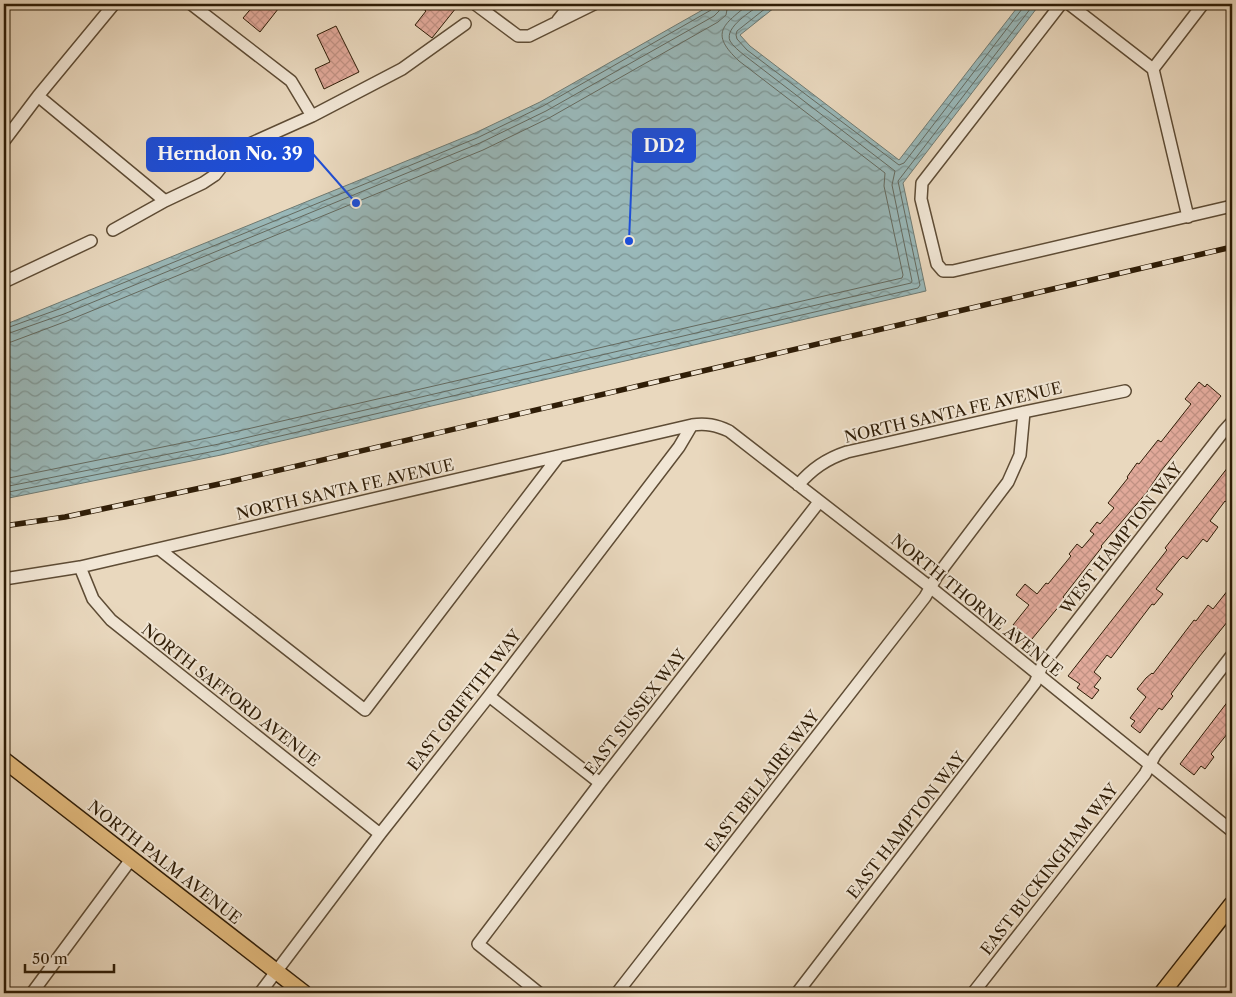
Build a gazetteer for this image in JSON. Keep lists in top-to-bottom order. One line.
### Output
{"streets":{"main road":["NORTH PALM AVENUE"],"street":["NORTH SANTA FE AVENUE","WEST HAMPTON WAY","NORTH THORNE AVENUE","NORTH SAFFORD AVENUE","EAST GRIFFITH WAY","EAST SUSSEX WAY","EAST BELLAIRE WAY","EAST HAMPTON WAY","EAST BUCKINGHAM WAY"]},"crossings":[["NORTH SANTA FE AVENUE","NORTH THORNE AVENUE"],["NORTH SANTA FE AVENUE","NORTH SAFFORD AVENUE"],["NORTH SANTA FE AVENUE","EAST GRIFFITH WAY"],["NORTH SANTA FE AVENUE","EAST BELLAIRE WAY"],["WEST HAMPTON WAY","NORTH THORNE AVENUE"],["WEST HAMPTON WAY","EAST HAMPTON WAY"],["NORTH THORNE AVENUE","EAST GRIFFITH WAY"],["NORTH THORNE AVENUE","EAST SUSSEX WAY"],["NORTH THORNE AVENUE","EAST BELLAIRE WAY"],["NORTH THORNE AVENUE","EAST HAMPTON WAY"],["NORTH THORNE AVENUE","EAST BUCKINGHAM WAY"],["NORTH SAFFORD AVENUE","EAST GRIFFITH WAY"],["EAST GRIFFITH WAY","NORTH PALM AVENUE"]],"places":["Herndon No. 39","DD2"],"scale_bar":"50 m"}
